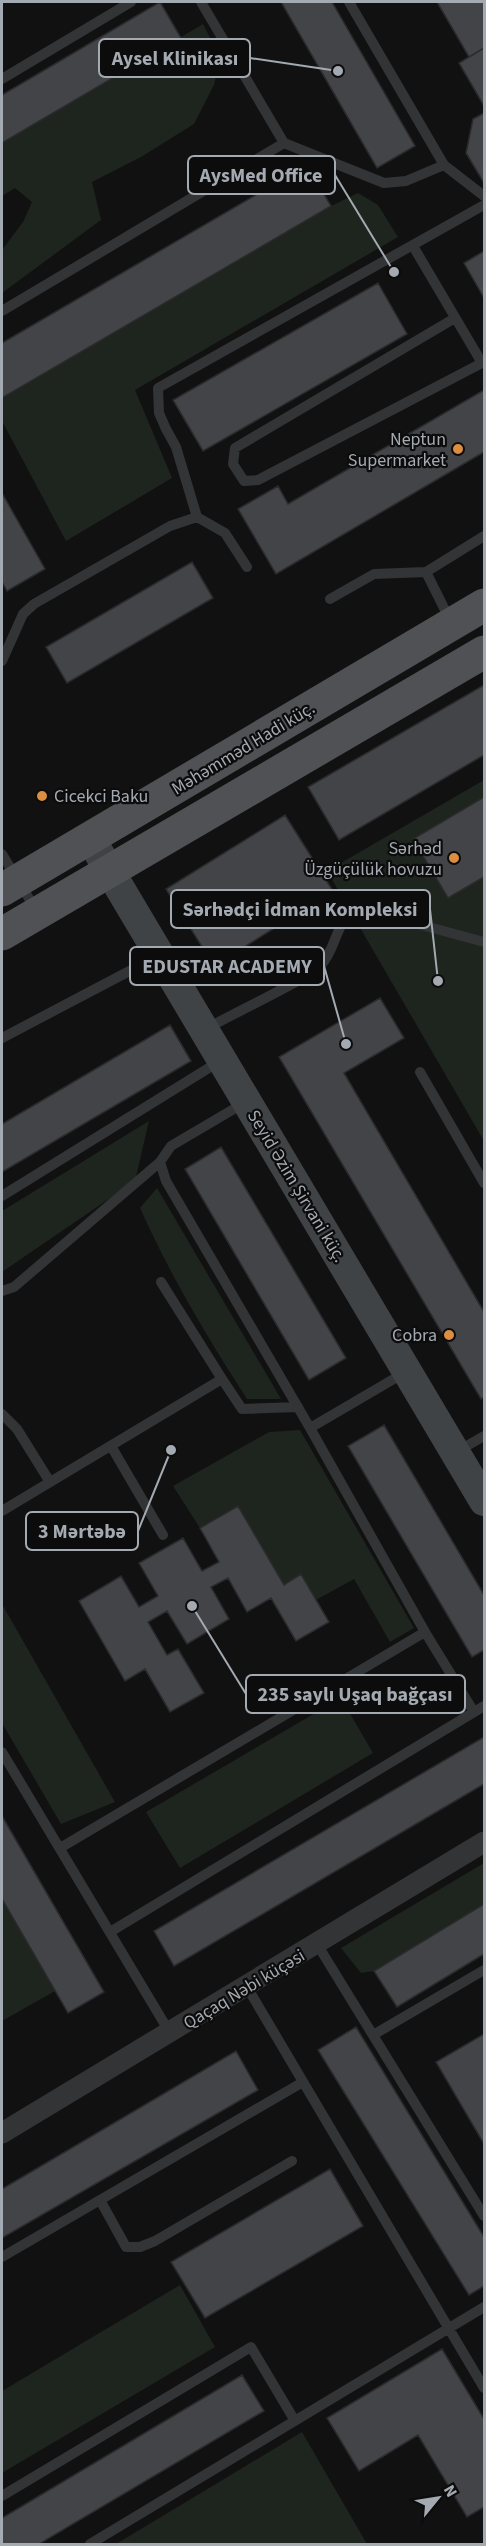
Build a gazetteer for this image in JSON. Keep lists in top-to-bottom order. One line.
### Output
{"streets":{"main road":["Məhəmməd Hadi küç.","Seyid Əzim Şirvani küç."],"street":["Qaçaq Nəbi küçəsi"]},"crossings":[["Məhəmməd Hadi küç.","Seyid Əzim Şirvani küç."]],"places":["Aysel Klinikası","AysMed Office","Neptun Supermarket","Cicekci Baku","Sərhəd Üzgüçülük hovuzu","Sərhədçi İdman Kompleksi","EDUSTAR ACADEMY","Cobra","3 Mərtəbə","235 saylı Uşaq bağçası"],"north":"top right"}
